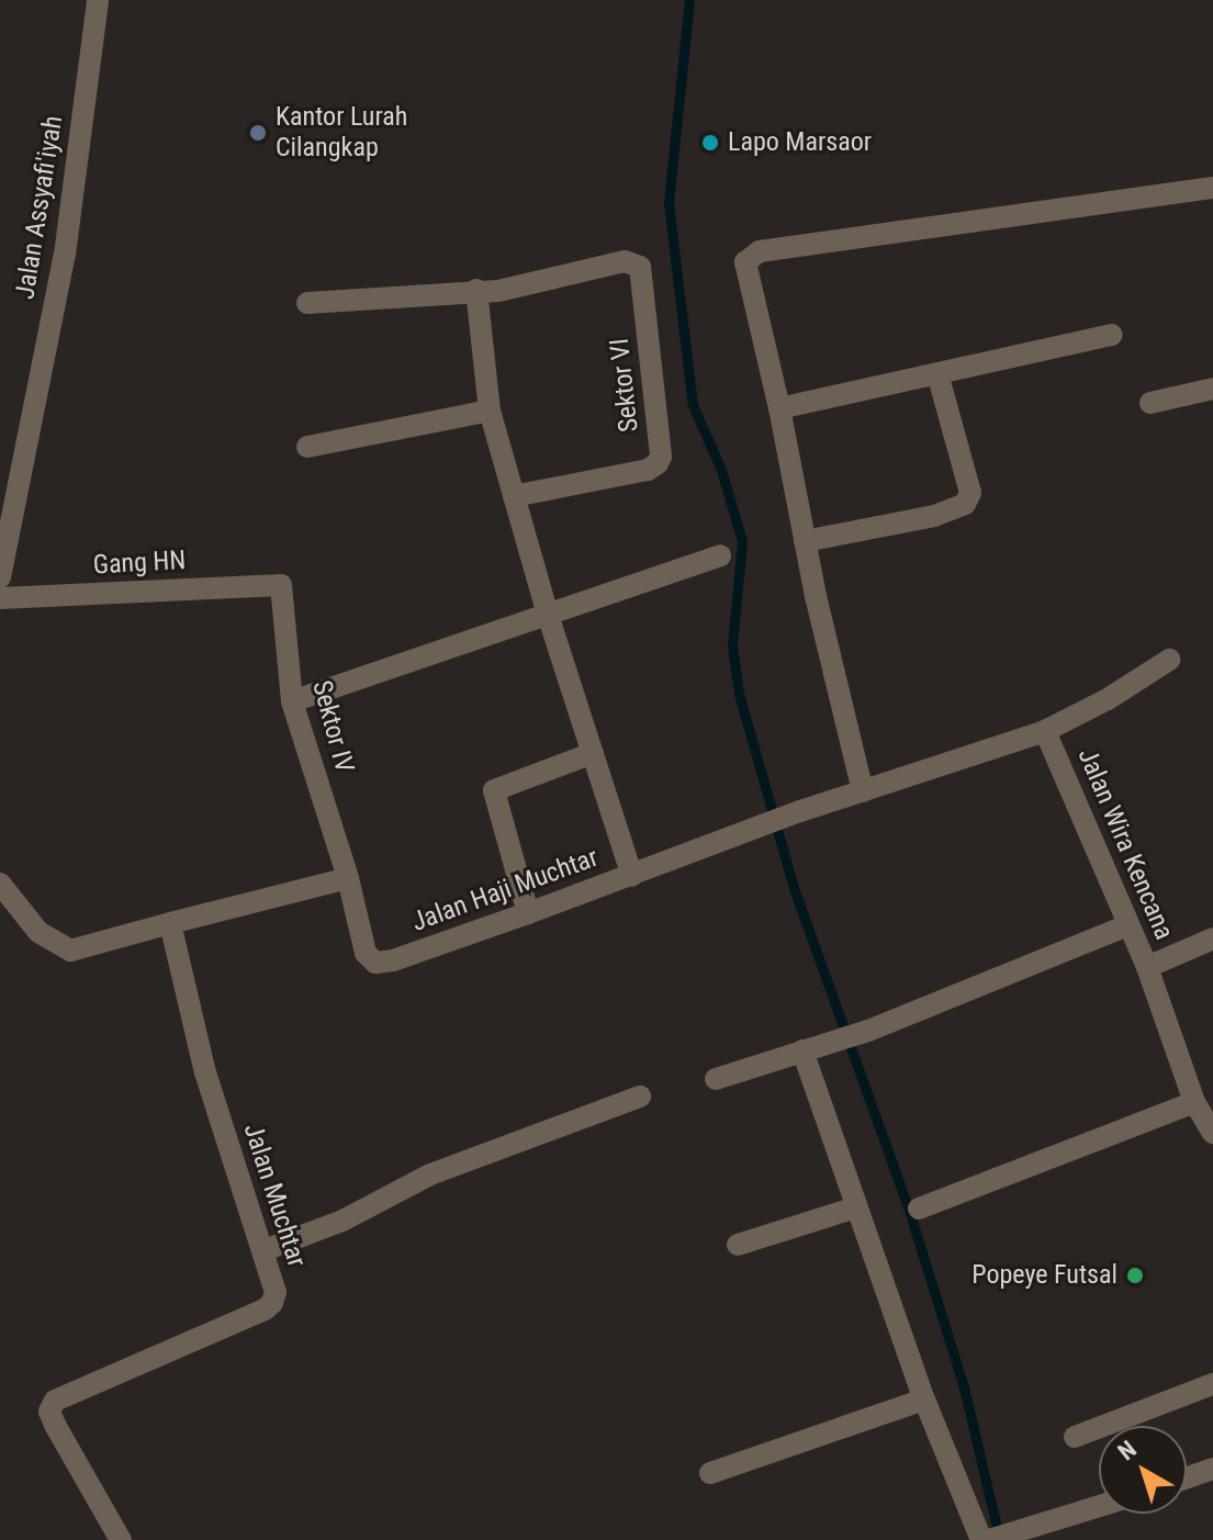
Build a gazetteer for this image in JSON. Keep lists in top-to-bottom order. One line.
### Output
{"streets":{"street":["Jalan Assyafi'iyah","Sektor VI","Gang HN","Sektor IV","Jalan Wira Kencana","Jalan Haji Muchtar","Jalan Muchtar"]},"crossings":[["Gang HN","Sektor IV"],["Sektor IV","Jalan Haji Muchtar"],["Jalan Wira Kencana","Jalan Haji Muchtar"]],"places":["Kantor Lurah Cilangkap","Lapo Marsaor","Popeye Futsal"],"north":"top left"}
